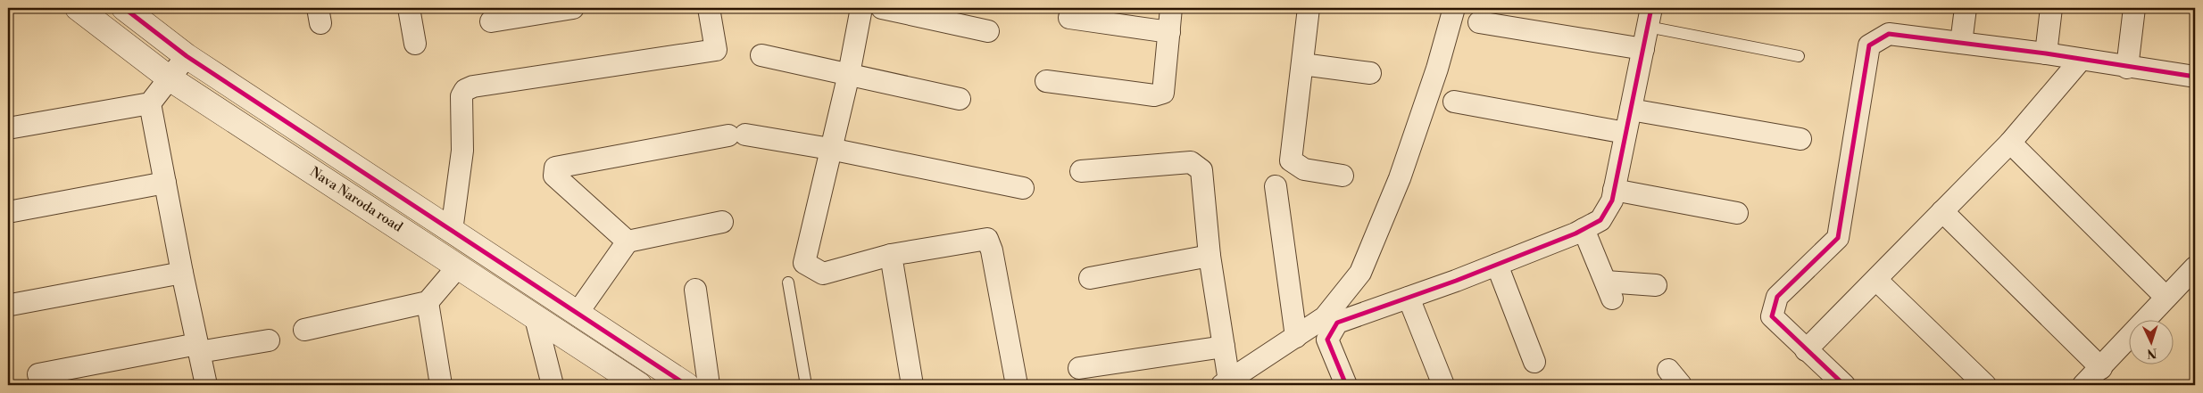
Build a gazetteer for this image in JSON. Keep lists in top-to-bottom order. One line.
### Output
{"streets":{"street":["Nava Naroda road"]},"north":"bottom"}
